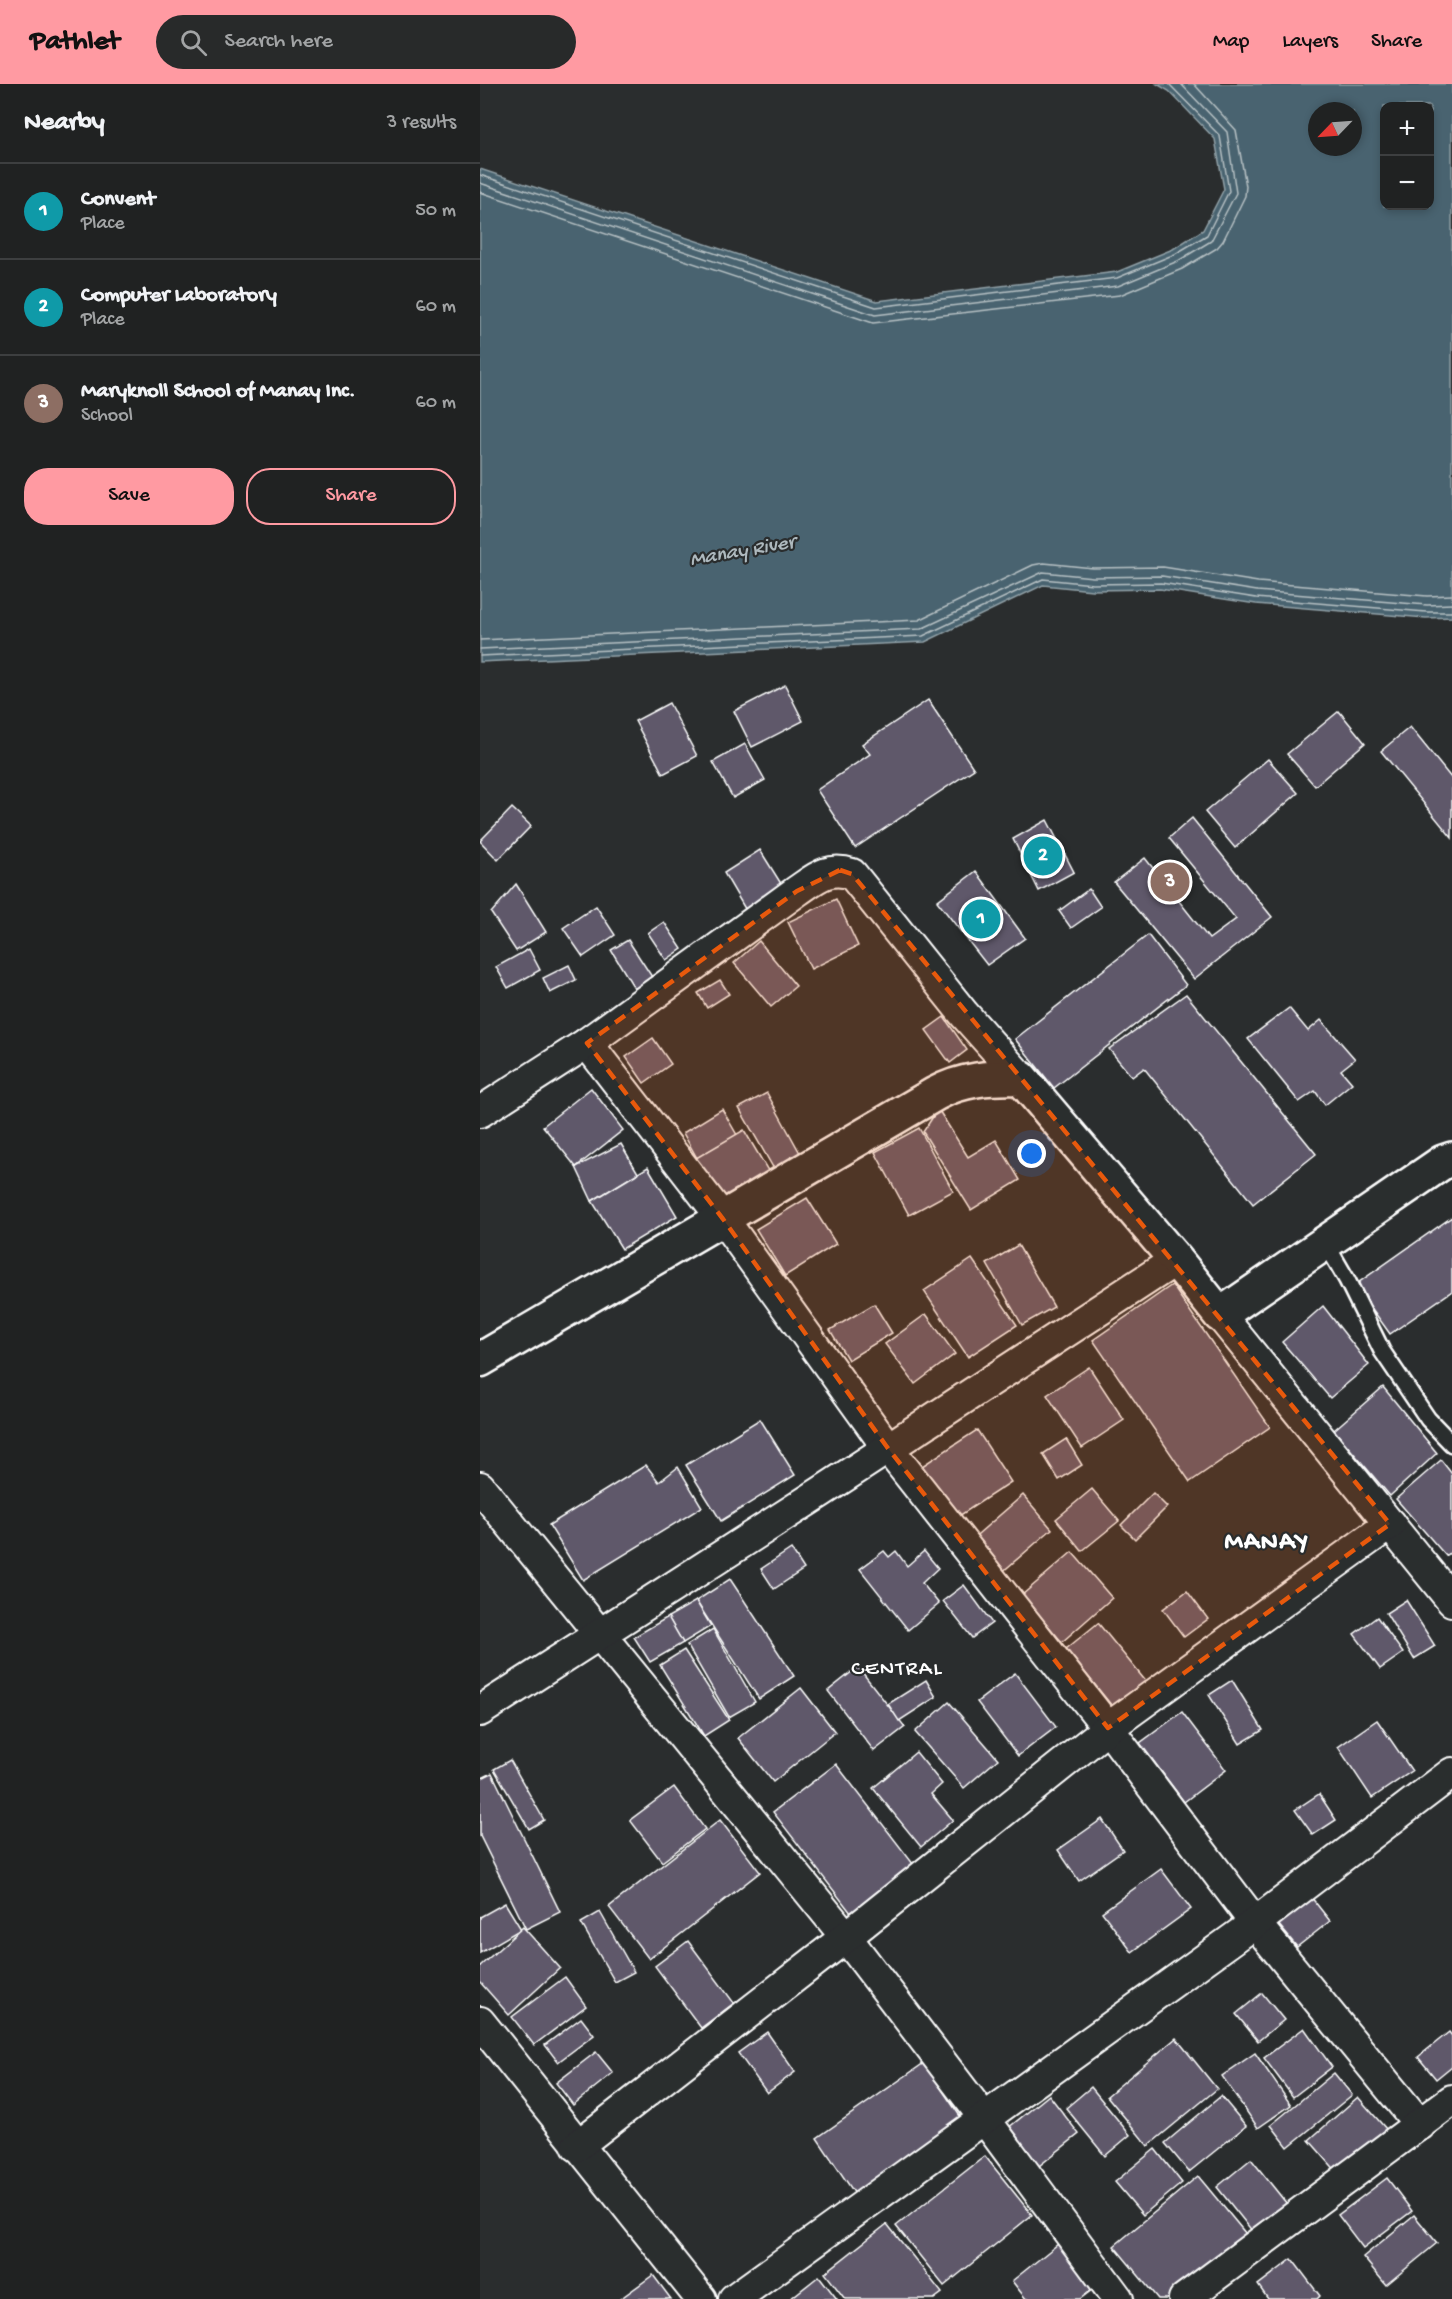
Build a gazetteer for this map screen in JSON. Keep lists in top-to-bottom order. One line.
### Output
{"districts":["MANAY","CENTRAL"],"water":["Manay River"],"north":"bottom left","page":{"header":"Pathlet","search":"Search here","nav":["Map","Layers","Share"],"heading":["Nearby","3 results"],"map_buttons":["+","−"],"list":[{"mark":"1","name":"Convent","note":"Place","value":"50 m"},{"mark":"2","name":"Computer Laboratory","note":"Place","value":"60 m"},{"mark":"3","name":"Maryknoll School of Manay Inc.","note":"School","value":"60 m"}],"buttons":["Save","Share"],"pins":["2","3","1"]}}
